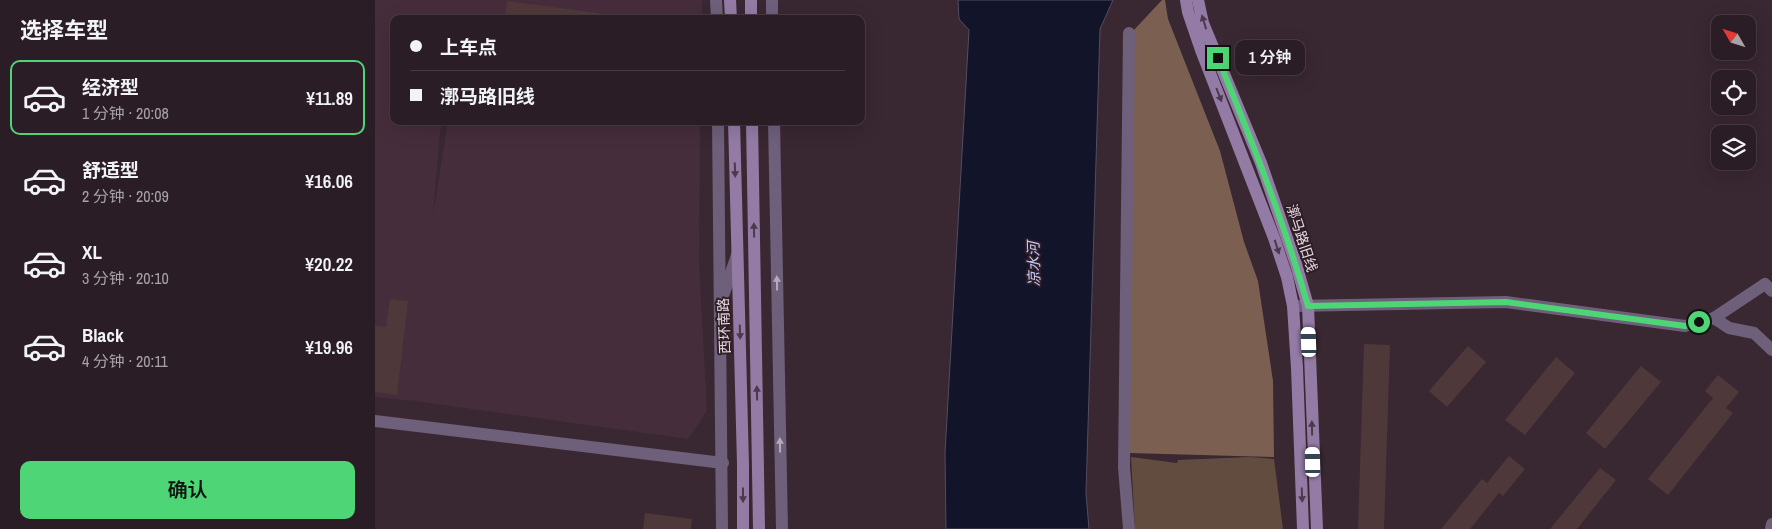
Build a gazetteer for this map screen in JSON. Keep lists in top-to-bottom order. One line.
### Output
{"streets":{"main road":["漷马路旧线","西环南路"]},"water":["凉水河"],"north":"top left","page":{"heading":"选择车型","banner":["上车点","漷马路旧线"],"bubble":"1 分钟","list":[{"name":"经济型","note":"1 分钟 · 20:08","value":"¥11.89"},{"name":"舒适型","note":"2 分钟 · 20:09","value":"¥16.06"},{"name":"XL","note":"3 分钟 · 20:10","value":"¥20.22"},{"name":"Black","note":"4 分钟 · 20:11","value":"¥19.96"}],"buttons":"确认"}}
